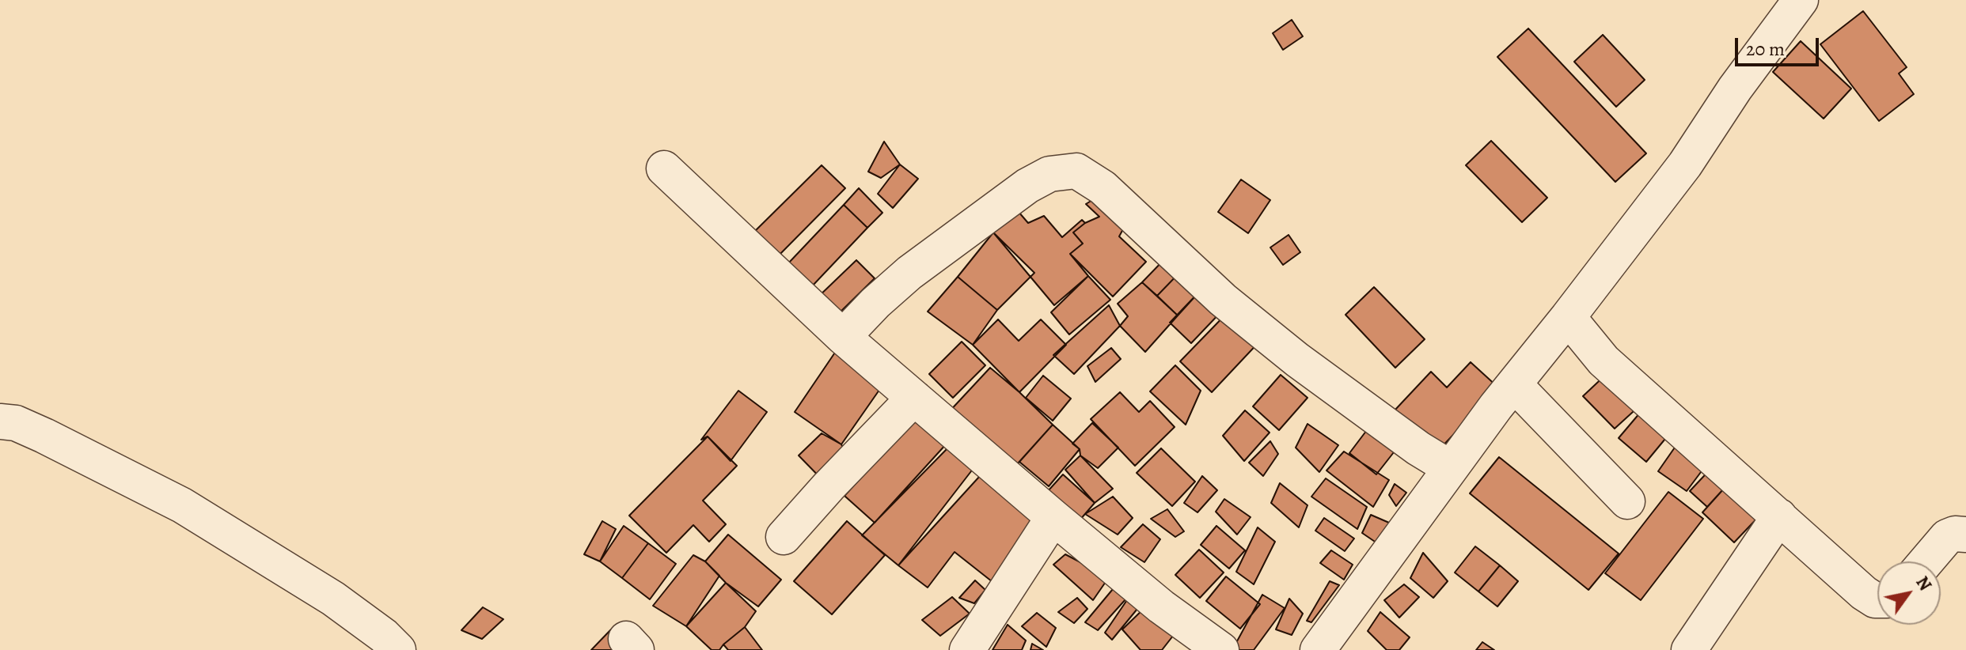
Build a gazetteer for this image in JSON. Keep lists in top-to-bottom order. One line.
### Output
{"scale_bar":"20 m","north":"top right"}
